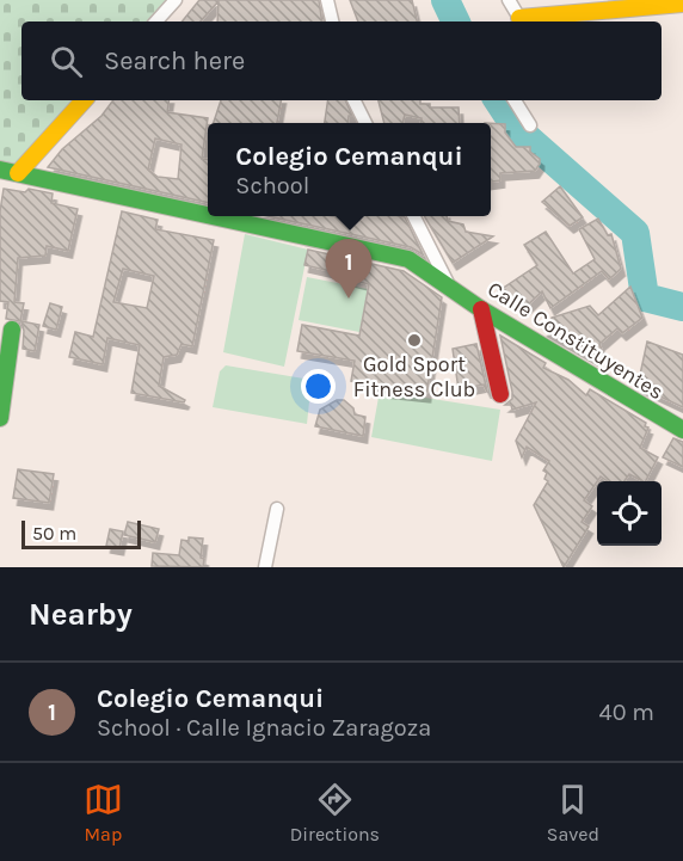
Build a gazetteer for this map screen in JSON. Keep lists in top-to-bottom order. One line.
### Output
{"streets":{"main road":["Calle Constituyentes"]},"places":["Gold Sport Fitness Club"],"scale_bar":"50 m","page":{"search":"Search here","popup":["Colegio Cemanqui","School"],"pins":"1","scale":"50 m","heading":"Nearby","list":[{"mark":"1","name":"Colegio Cemanqui","note":"School · Calle Ignacio Zaragoza","value":"40 m"}],"nav":["Map","Directions","Saved"]}}
